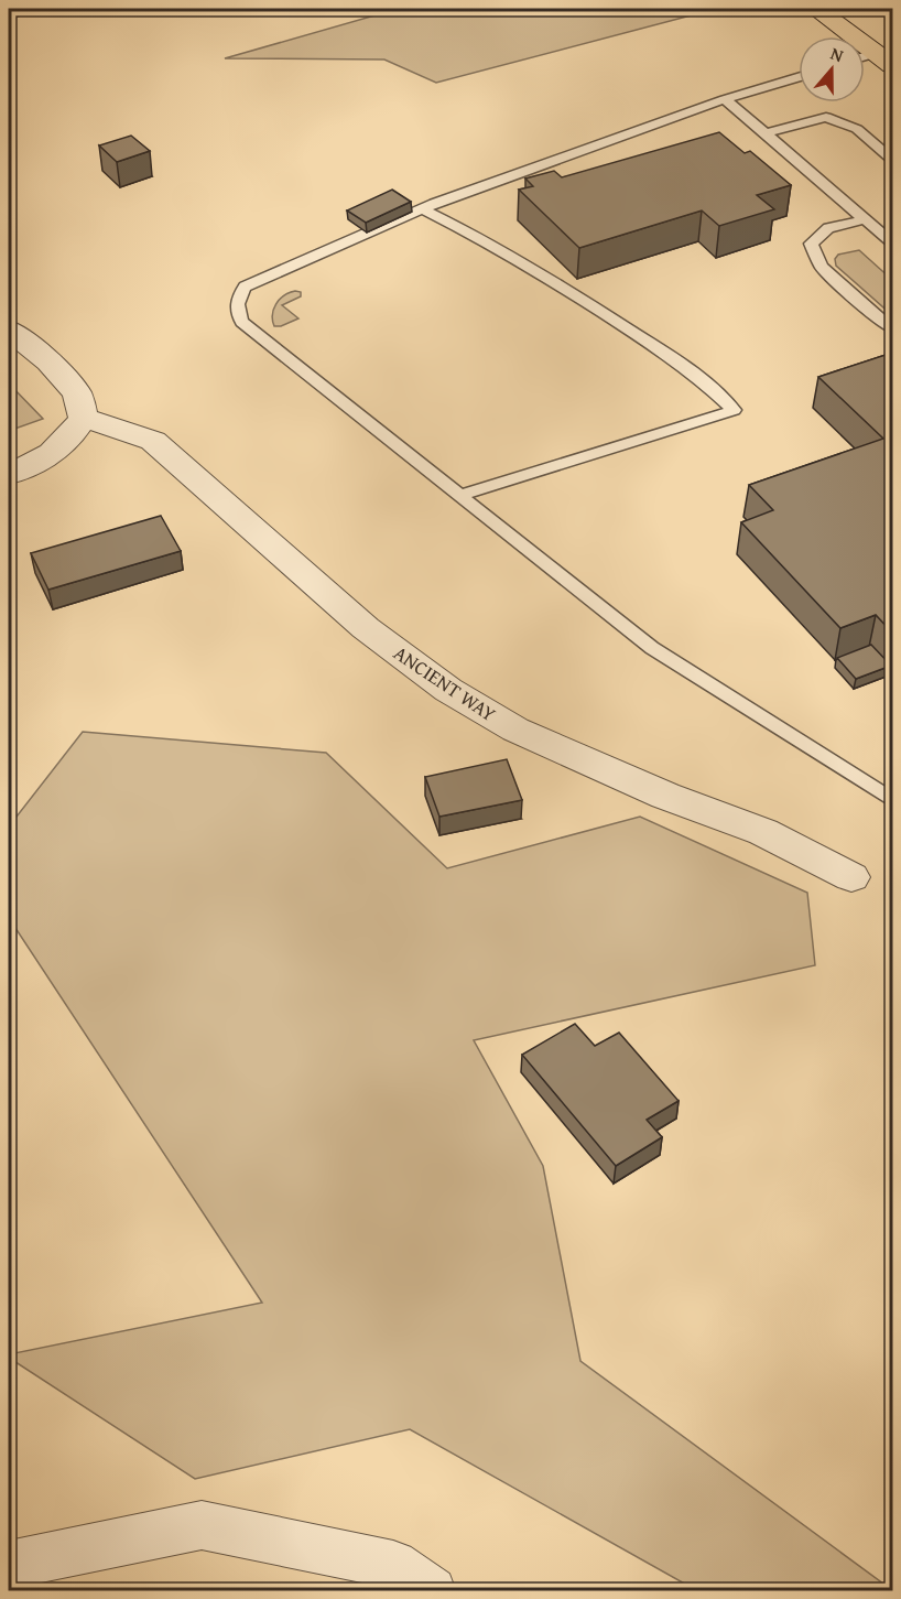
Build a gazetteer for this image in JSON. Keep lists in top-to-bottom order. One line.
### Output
{"streets":{"street":["ANCIENT WAY"]},"north":"top"}
